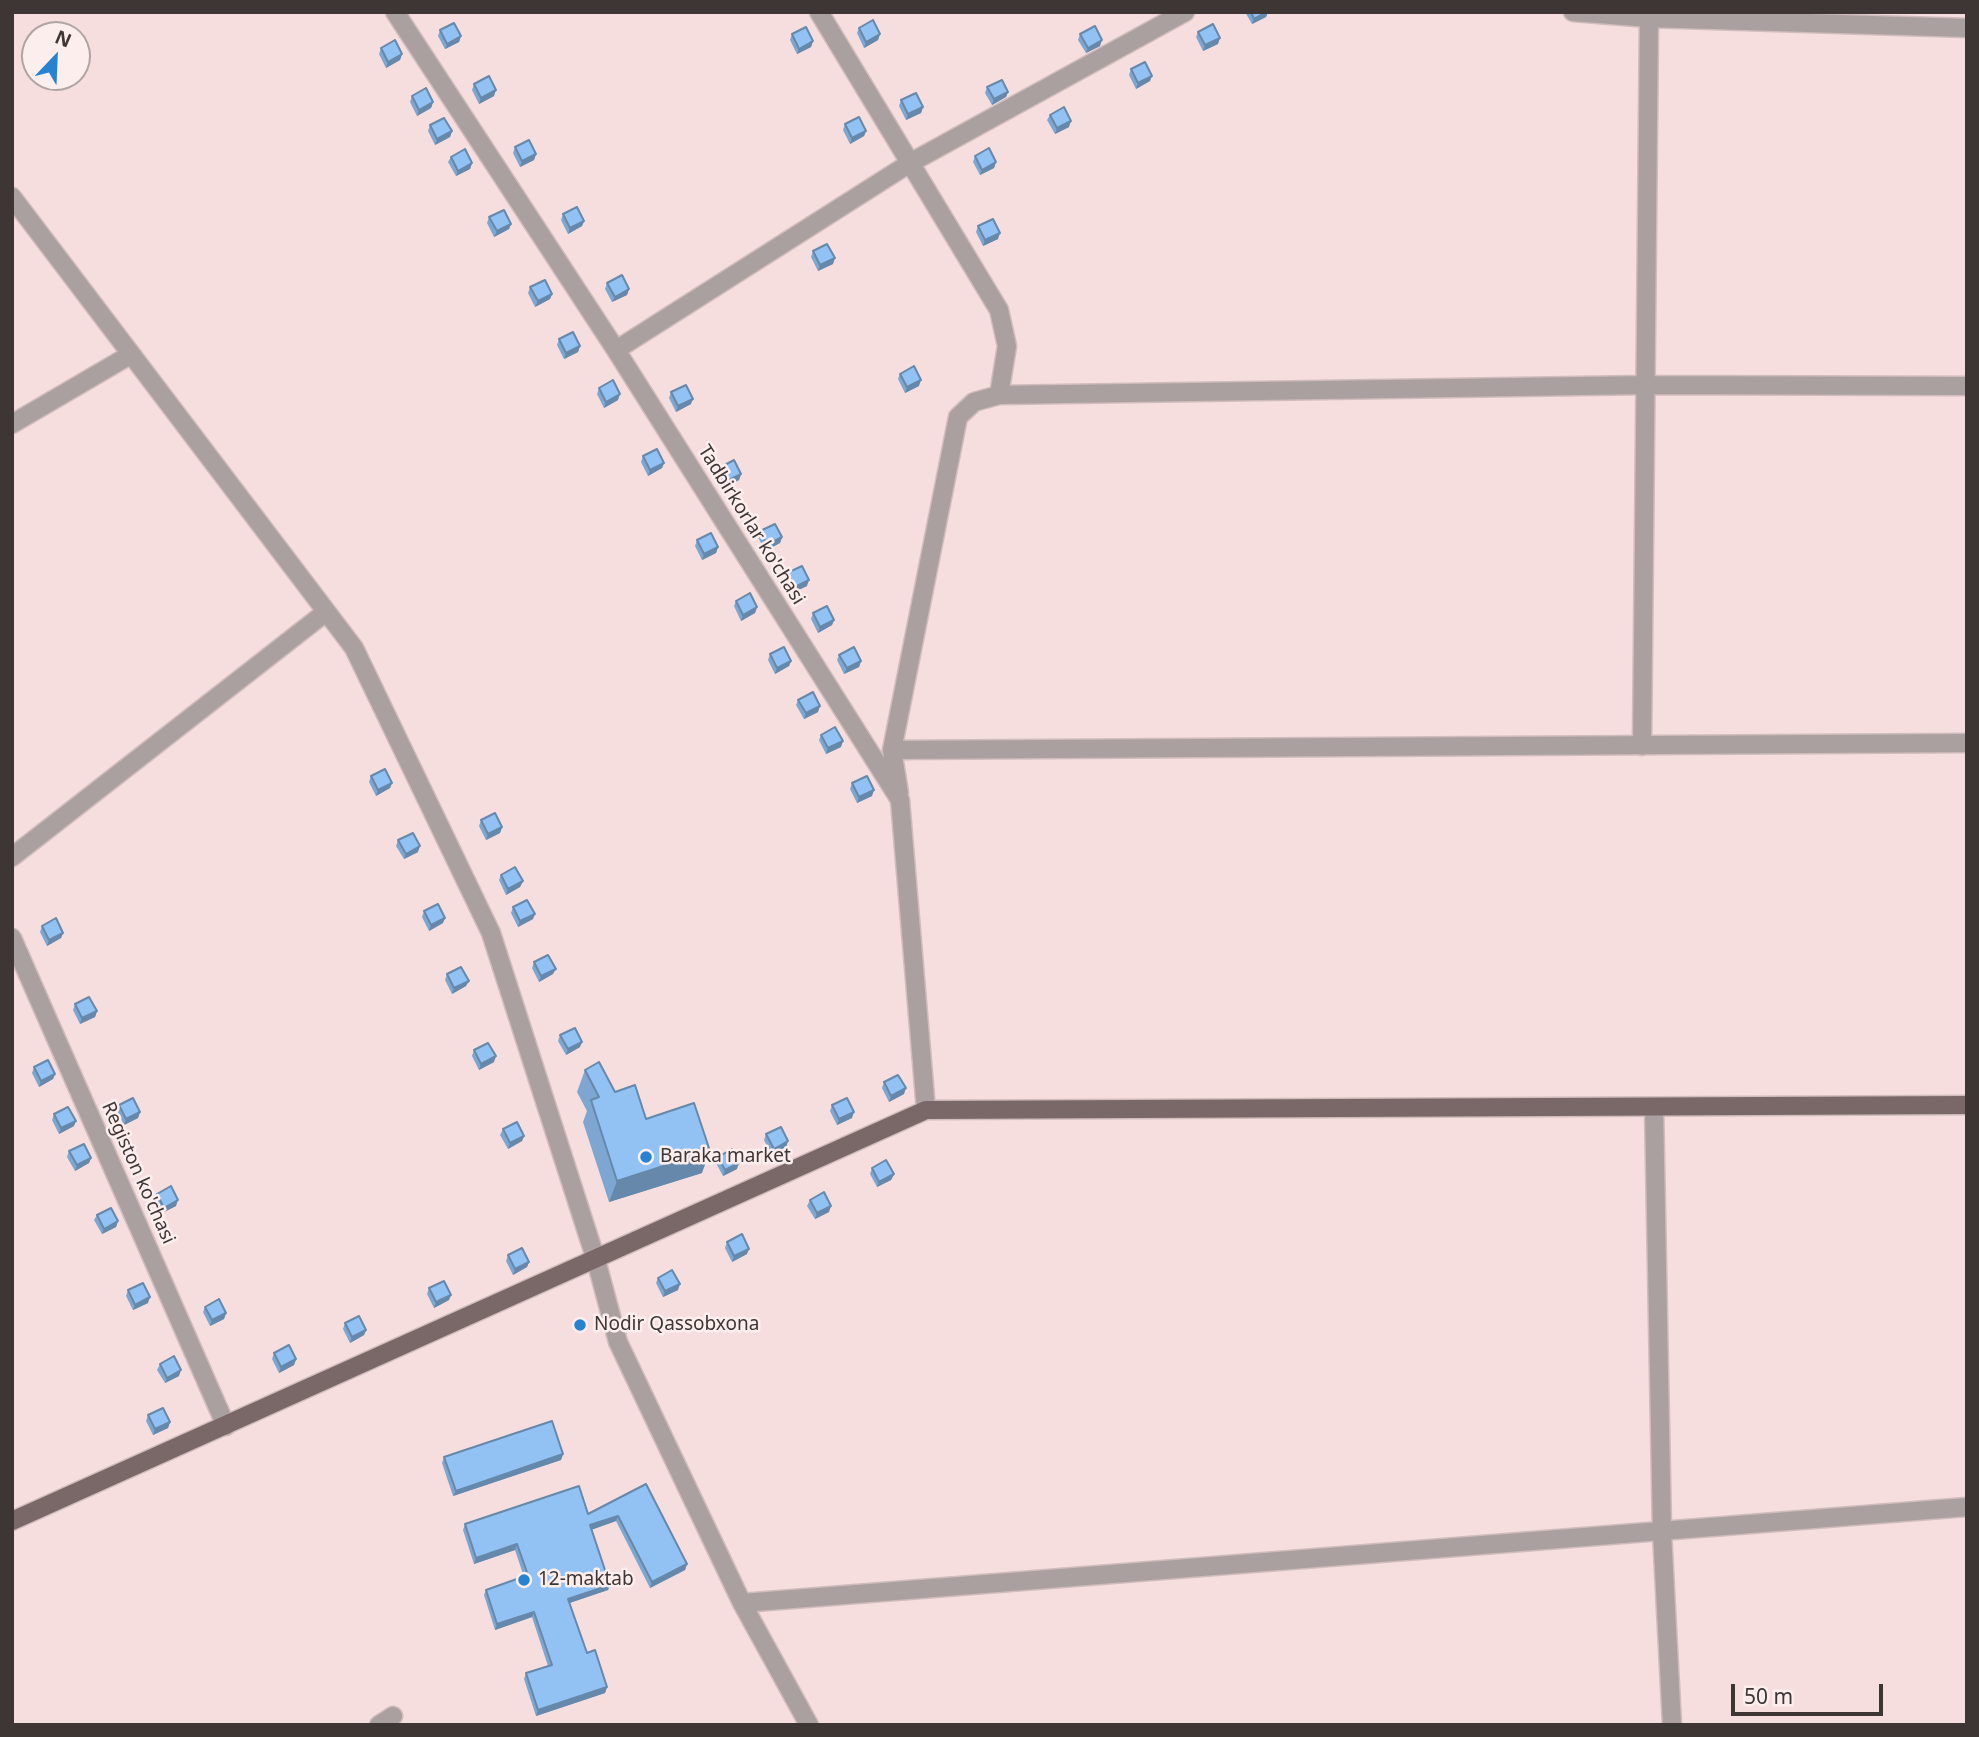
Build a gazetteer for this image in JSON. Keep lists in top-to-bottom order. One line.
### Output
{"streets":{"street":["Tadbirkorlar ko'chasi","Registon ko'chasi"]},"places":["Baraka market","Nodir Qassobxona","12-maktab"],"scale_bar":"50 m","north":"top right"}
